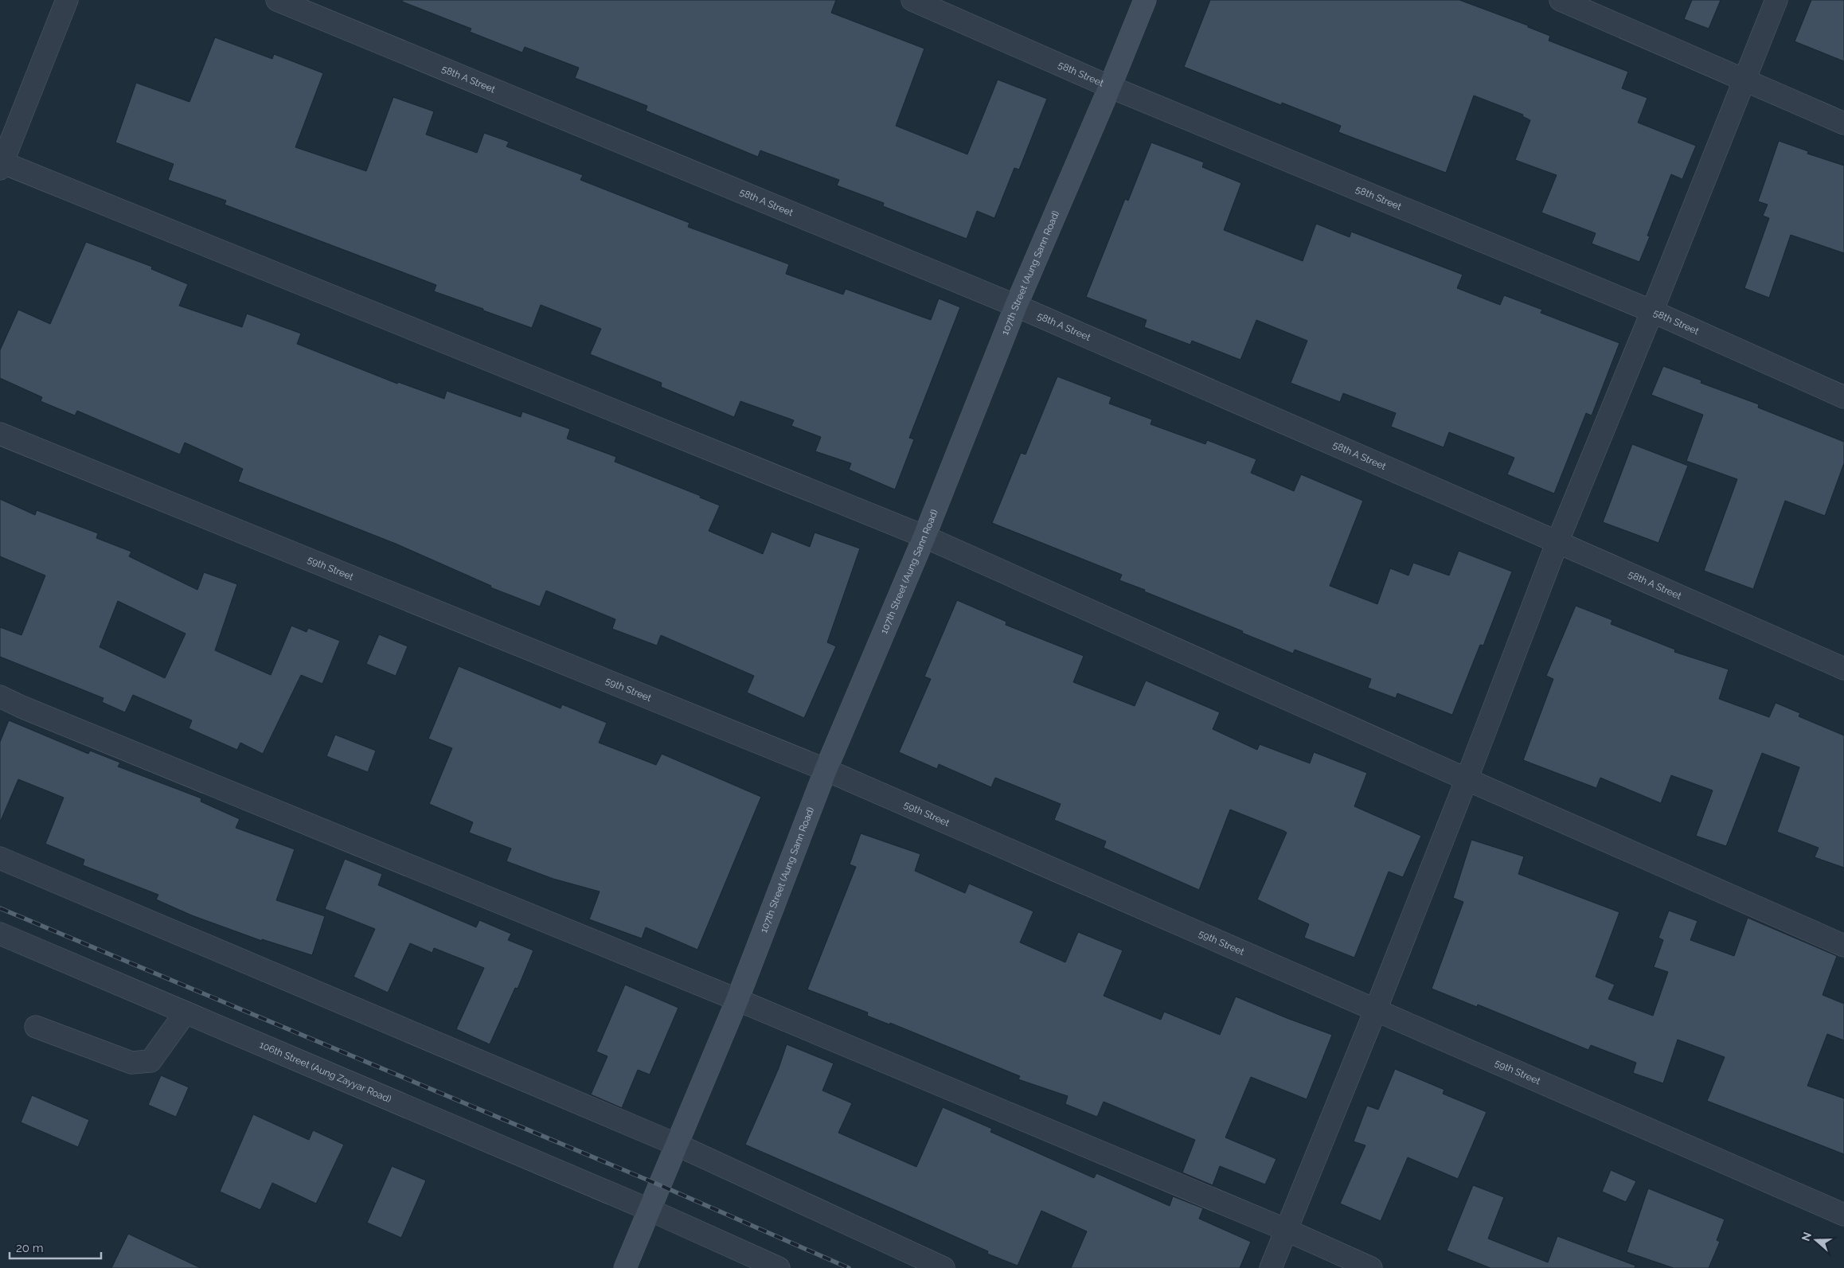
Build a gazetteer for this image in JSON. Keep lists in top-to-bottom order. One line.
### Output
{"streets":{"street":["58th Street","58th A Street","107th Street (Aung Sann Road)","59th Street","106th Street (Aung Zayyar Road)"]},"crossings":[["58th Street","107th Street (Aung Sann Road)"],["58th A Street","107th Street (Aung Sann Road)"],["107th Street (Aung Sann Road)","59th Street"],["107th Street (Aung Sann Road)","106th Street (Aung Zayyar Road)"]],"scale_bar":"20 m","north":"left"}
